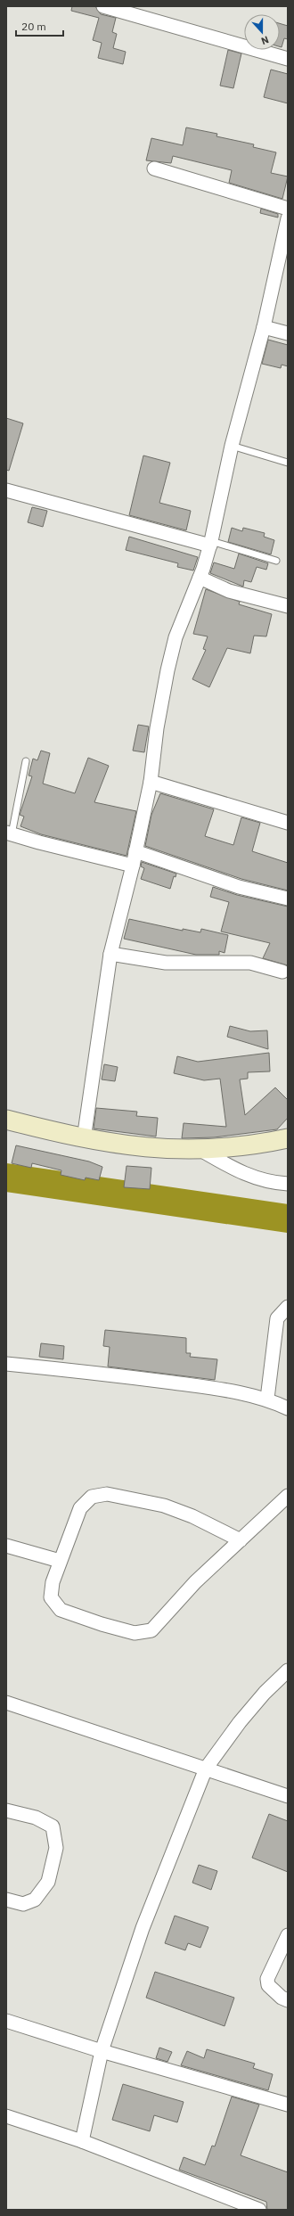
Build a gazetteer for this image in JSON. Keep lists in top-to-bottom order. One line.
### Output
{"scale_bar":"20 m","north":"bottom"}
